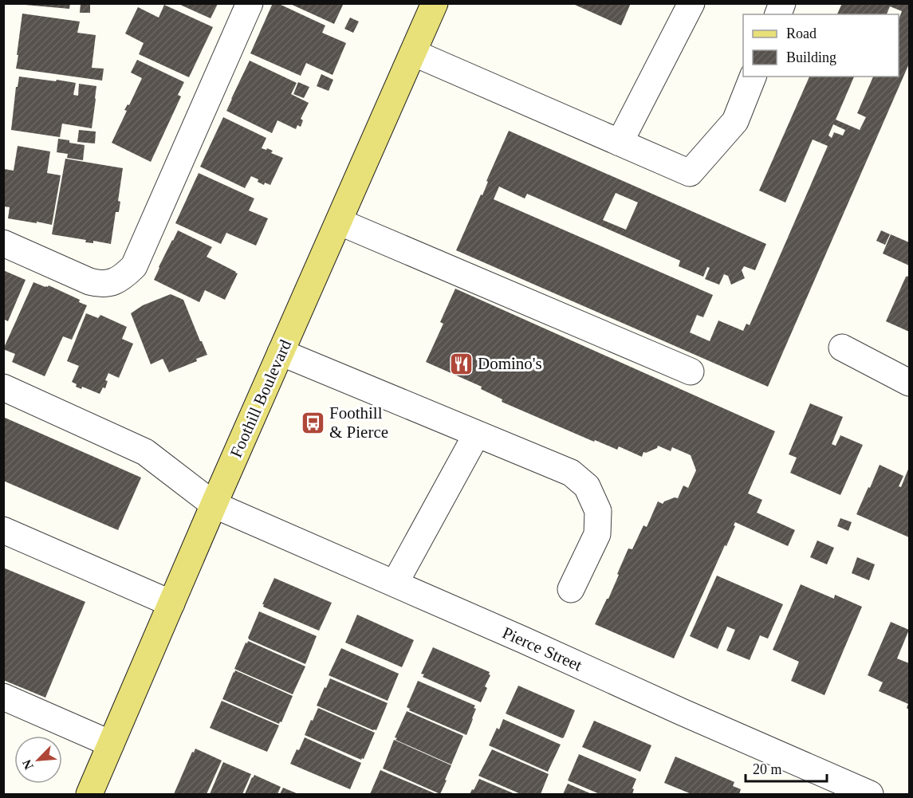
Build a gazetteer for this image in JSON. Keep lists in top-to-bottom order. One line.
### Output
{"streets":{"main road":["Foothill Boulevard"],"street":["Pierce Street"]},"crossings":[["Foothill Boulevard","Pierce Street"]],"places":{"restaurant":["Domino's"],"bus stop":["Foothill & Pierce"]},"legend":["Road","Building"],"scale_bar":"20 m","north":"bottom left"}
